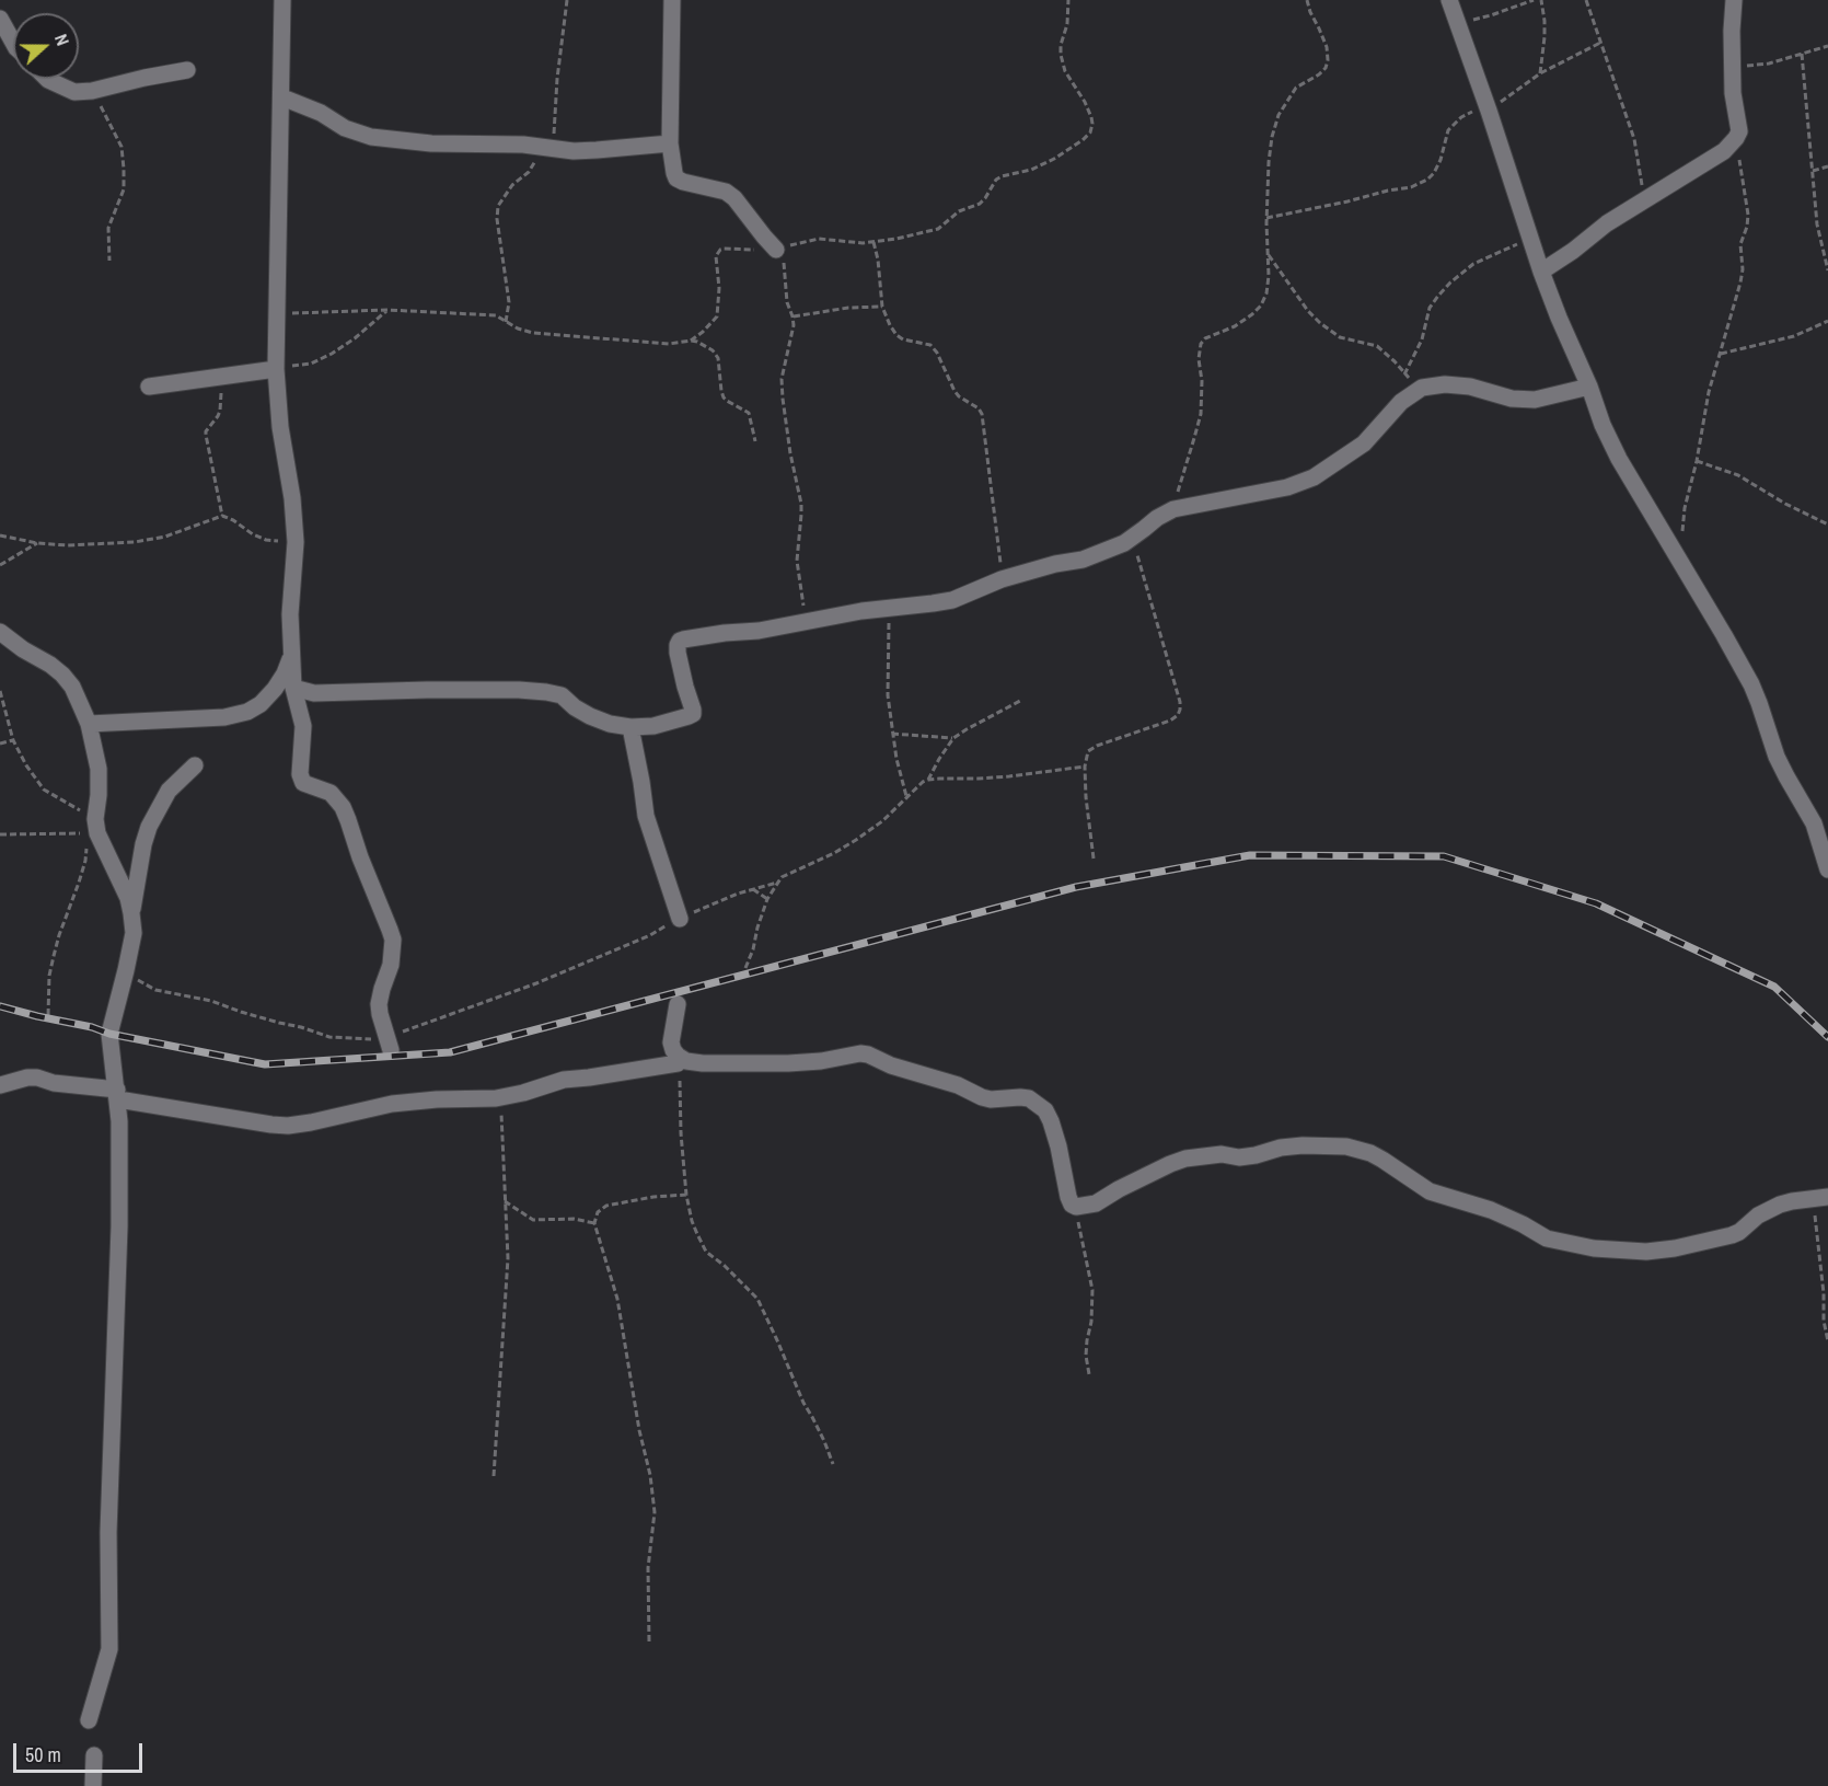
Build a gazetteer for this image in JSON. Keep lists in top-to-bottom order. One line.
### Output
{"scale_bar":"50 m","north":"right"}
